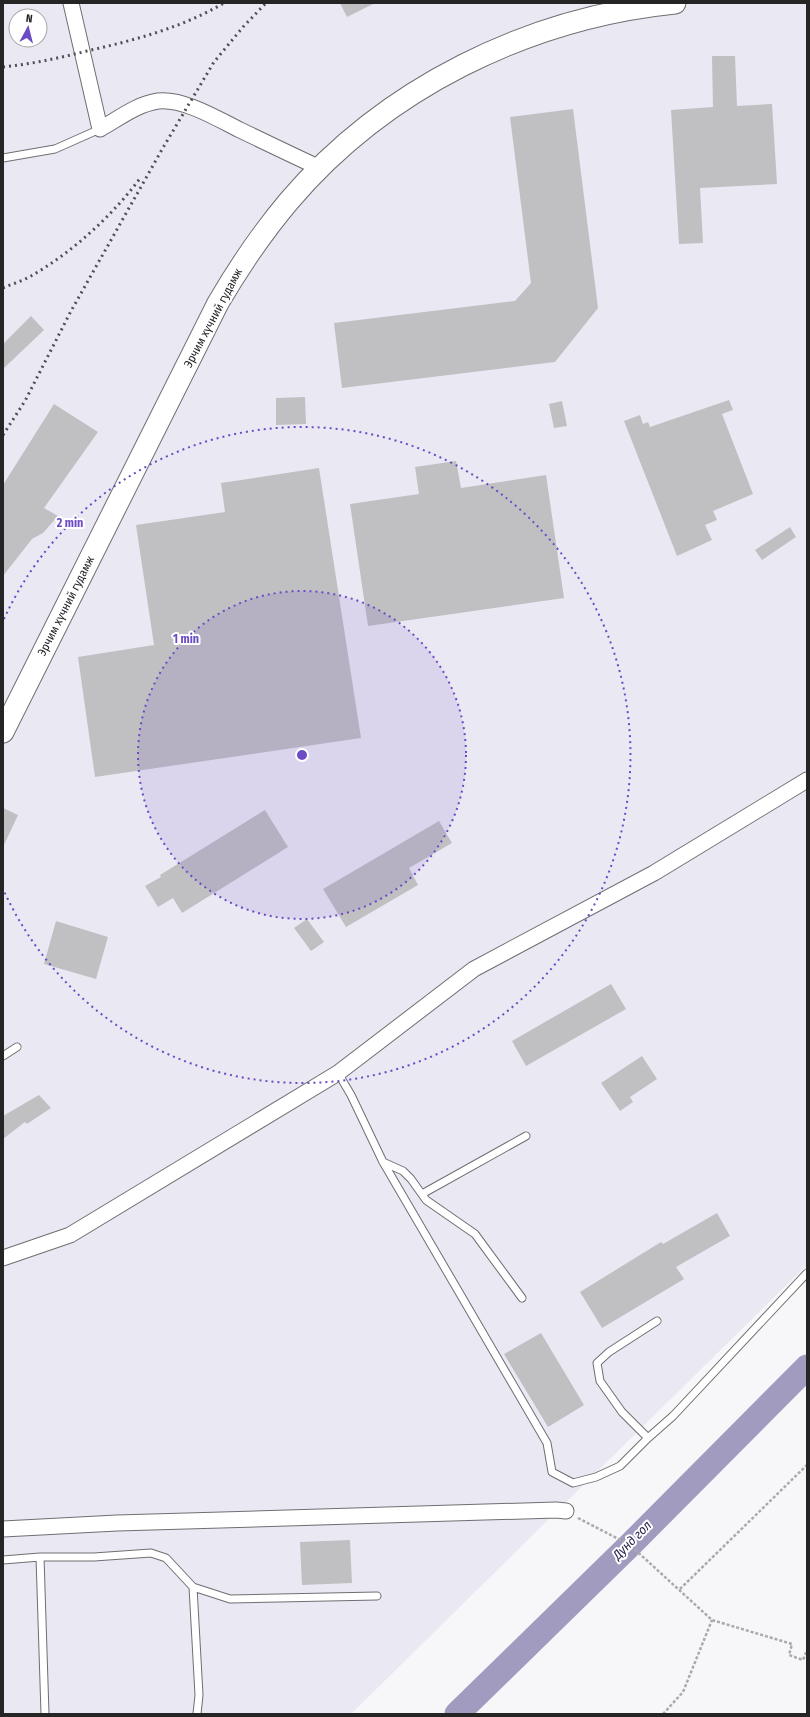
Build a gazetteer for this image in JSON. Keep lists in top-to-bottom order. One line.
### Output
{"streets":{"main road":["Эрчим хүчний гудамж"]},"water":["Дунд гол"],"north":"top","rings":["2 min","1 min"]}
